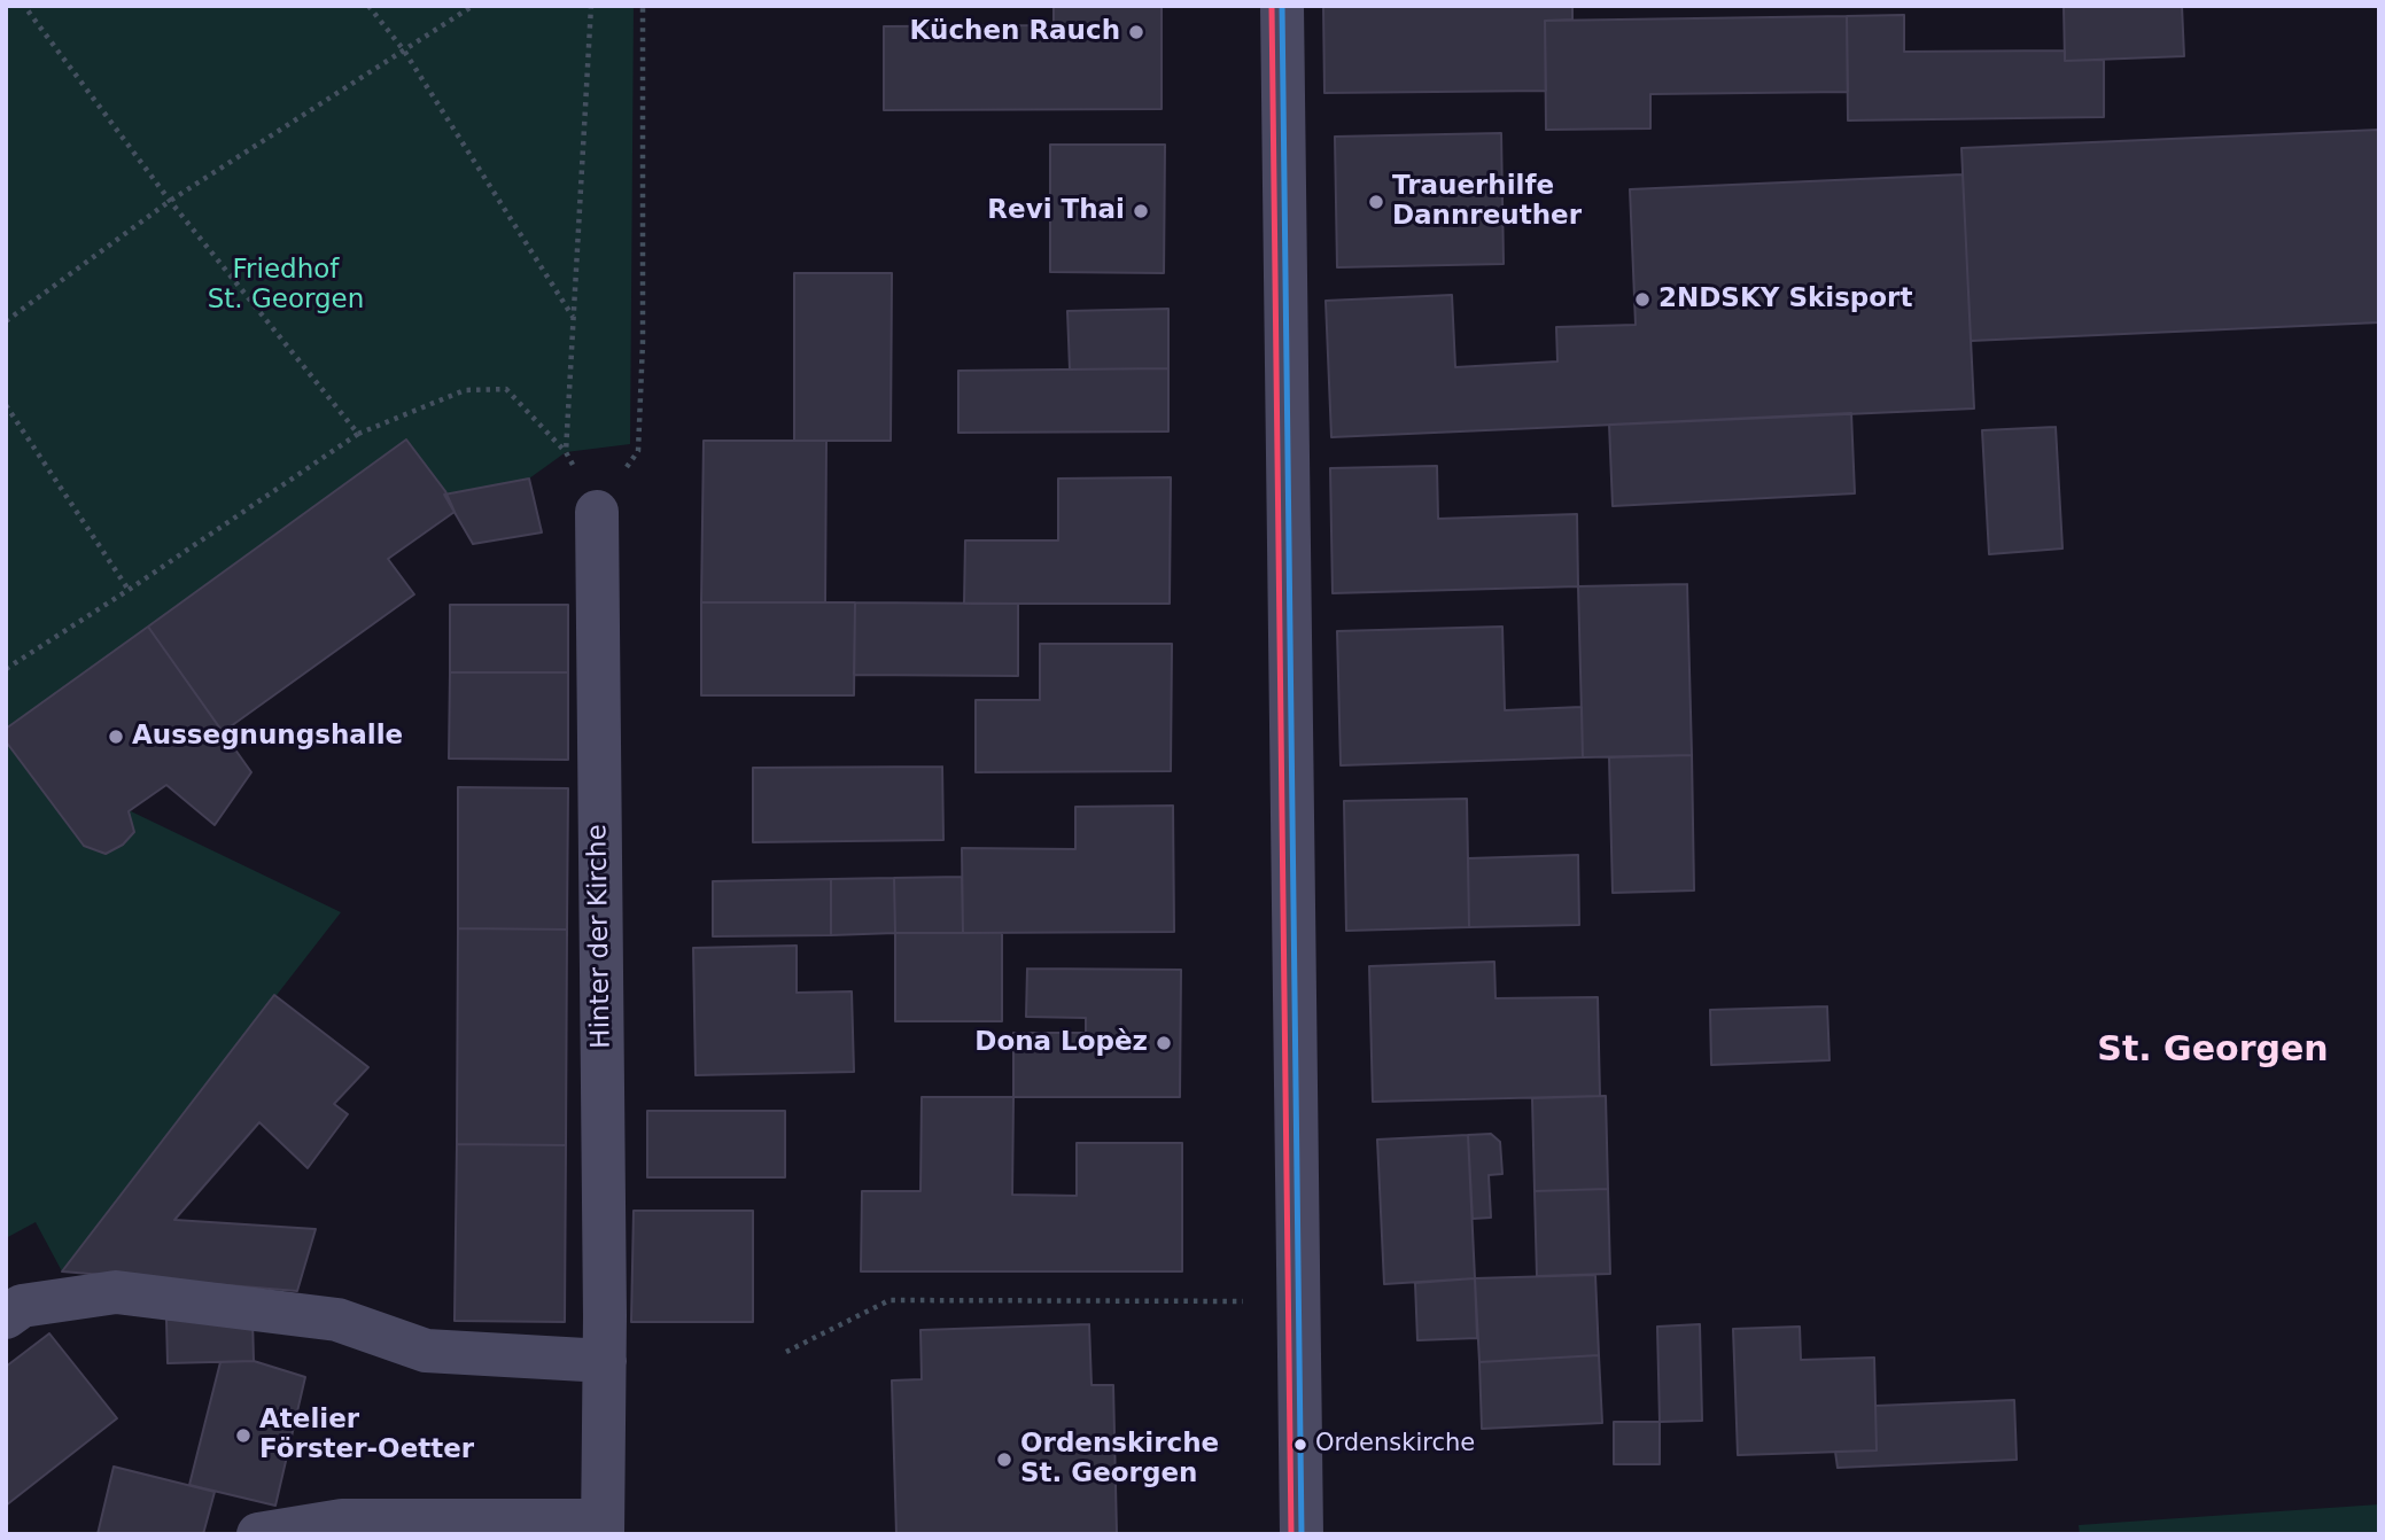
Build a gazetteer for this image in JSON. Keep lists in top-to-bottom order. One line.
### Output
{"streets":{"street":["Hinter der Kirche"]},"districts":["St. Georgen"],"parks":["Friedhof St. Georgen"],"places":["Küchen Rauch","Trauerhilfe Dannreuther","Revi Thai","2NDSKY Skisport","Aussegnungshalle","Dona Lopèz","Atelier Förster-Oetter","Ordenskirche","Ordenskirche St. Georgen"]}
